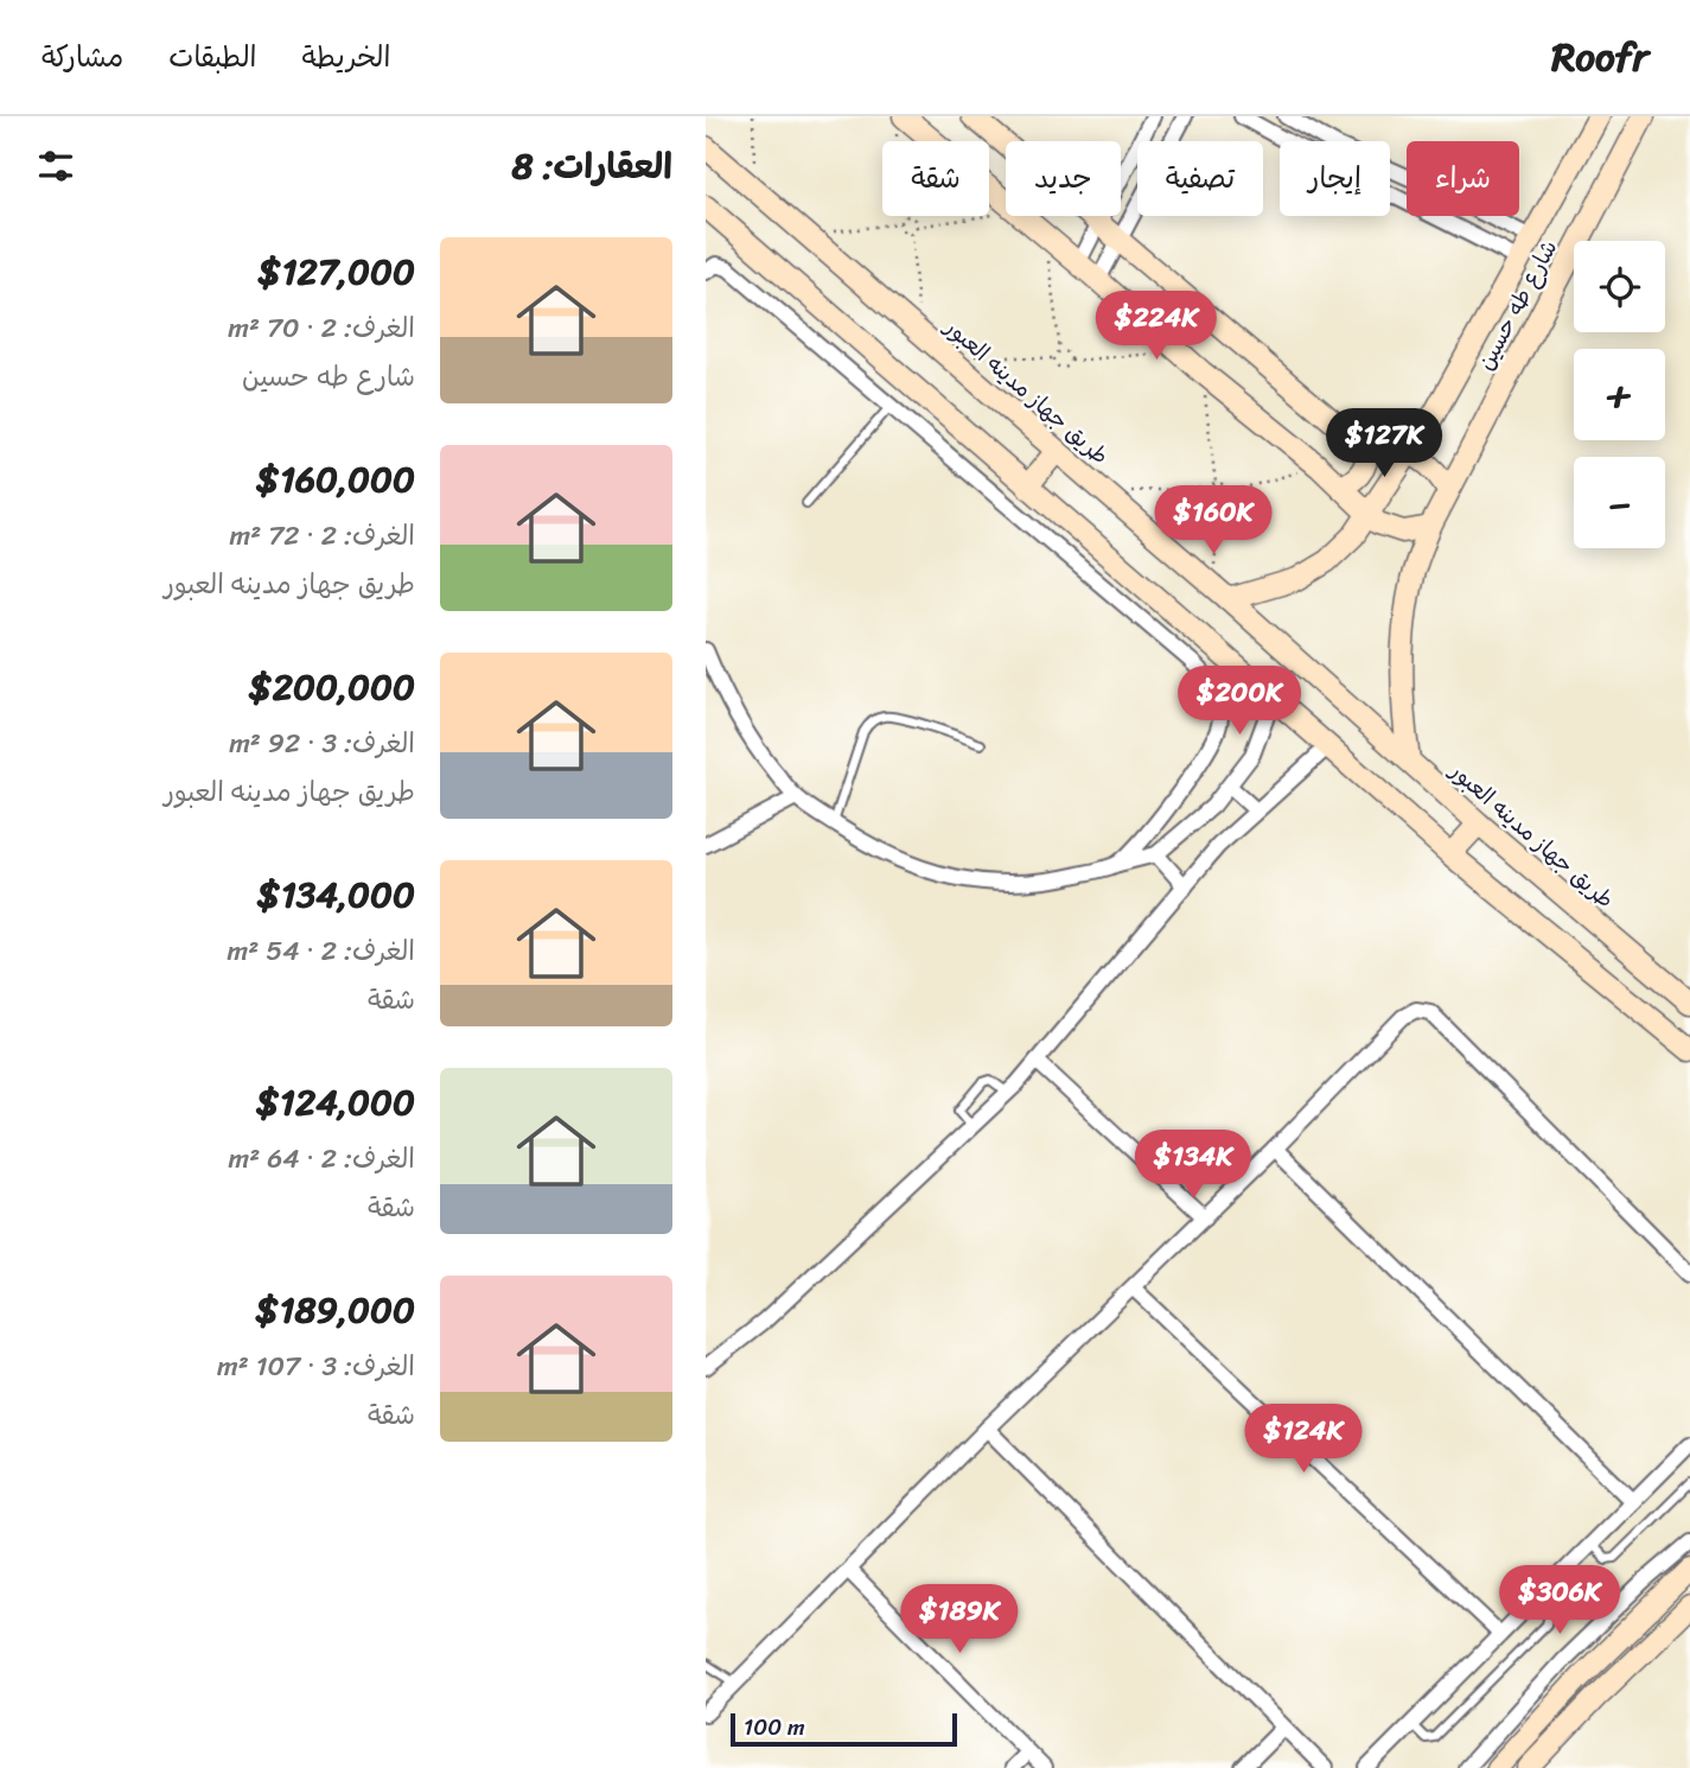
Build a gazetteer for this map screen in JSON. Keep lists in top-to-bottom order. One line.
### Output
{"streets":{"main road":["شارع طه حسين","طريق جهاز مدينه العبور"]},"crossings":[["شارع طه حسين","طريق جهاز مدينه العبور"]],"scale_bar":"100 m","page":{"header":"Roofr","nav":["الخريطة","الطبقات","مشاركة"],"heading":"العقارات: 8","chip":["شراء","إيجار","تصفية","جديد","شقة"],"list":[{"name":"$127,000","note":"الغرف: 2 · 70 m² · شارع طه حسين"},{"name":"$160,000","note":"الغرف: 2 · 72 m² · طريق جهاز مدينه العبور"},{"name":"$200,000","note":"الغرف: 3 · 92 m² · طريق جهاز مدينه العبور"},{"name":"$134,000","note":"الغرف: 2 · 54 m² · شقة"},{"name":"$124,000","note":"الغرف: 2 · 64 m² · شقة"},{"name":"$189,000","note":"الغرف: 3 · 107 m² · شقة"}],"map_buttons":["+","−"],"price":["$224K","$127K","$160K","$200K","$134K","$124K","$306K","$189K"],"scale":"100 m"}}
